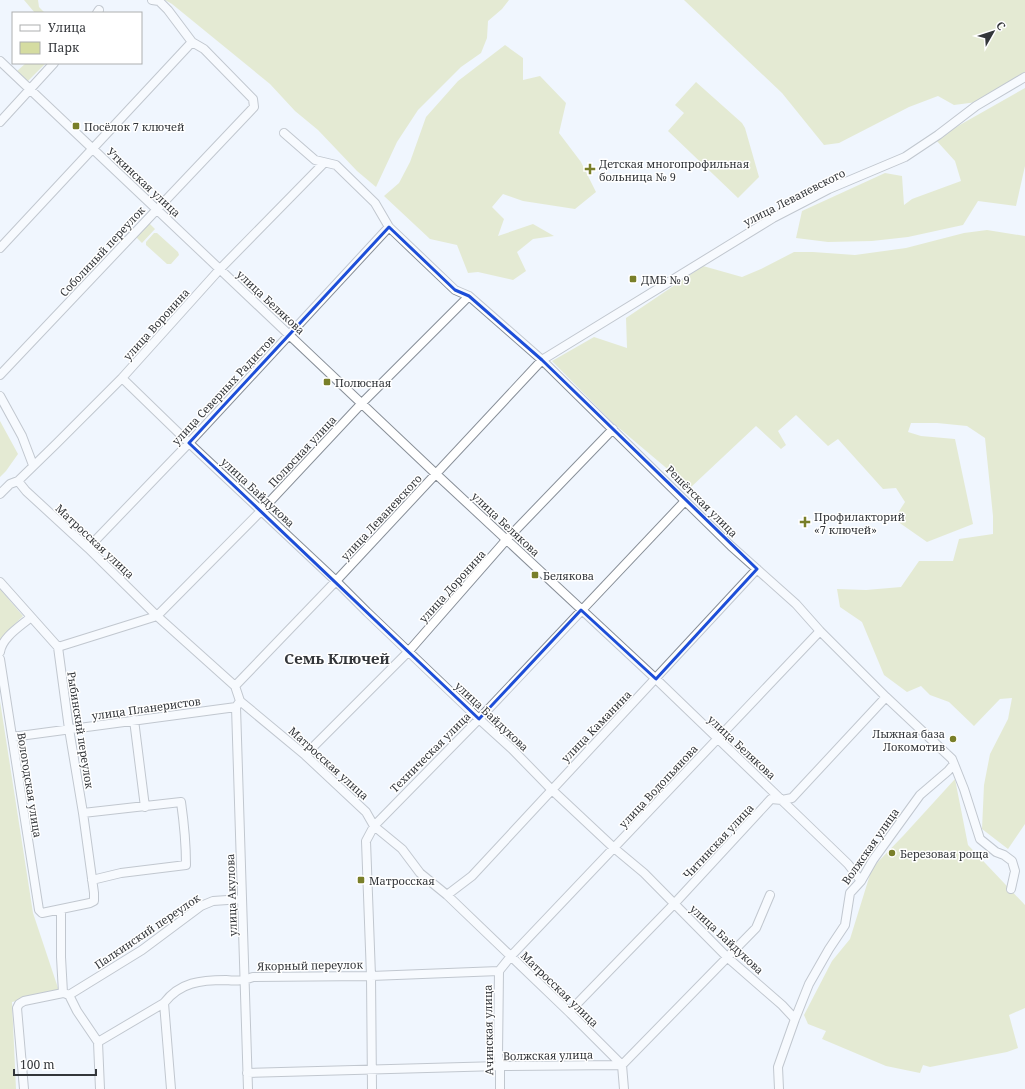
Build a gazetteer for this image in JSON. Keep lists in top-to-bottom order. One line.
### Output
{"streets":{"street":["Уткинская улица","улица Леваневского","Соболиный переулок","улица Белякова","улица Воронина","улица Северных Радистов","Полюсная улица","улица Байдукова","Решётская улица","Матросская улица","улица Доронина","улица Планеристов","улица Каманина","Рыбинский переулок","Техническая улица","Вологодская улица","улица Водопьянова","Читинская улица","Волжская улица","улица Акулова","Палкинский переулок","Якорный переулок","Ачинская улица"]},"crossings":[["Уткинская улица","Соболиный переулок"],["Уткинская улица","улица Белякова"],["Уткинская улица","улица Воронина"],["улица Леваневского","улица Белякова"],["улица Леваневского","улица Байдукова"],["улица Леваневского","Решётская улица"],["улица Леваневского","Матросская улица"],["улица Белякова","улица Воронина"],["улица Белякова","улица Северных Радистов"],["улица Белякова","Полюсная улица"],["улица Белякова","улица Доронина"],["улица Белякова","улица Каманина"],["улица Белякова","Техническая улица"],["улица Белякова","улица Водопьянова"],["улица Белякова","Читинская улица"],["улица Белякова","Волжская улица"],["улица Воронина","улица Байдукова"],["улица Воронина","Решётская улица"],["улица Воронина","Матросская улица"],["улица Северных Радистов","улица Байдукова"],["улица Северных Радистов","Решётская улица"],["улица Северных Радистов","Матросская улица"],["Полюсная улица","улица Байдукова"],["Полюсная улица","Решётская улица"],["Полюсная улица","Матросская улица"],["Полюсная улица","Рыбинский переулок"],["улица Байдукова","улица Доронина"],["улица Байдукова","улица Каманина"],["улица Байдукова","Техническая улица"],["улица Байдукова","улица Водопьянова"],["улица Байдукова","Читинская улица"],["улица Байдукова","Волжская улица"],["Решётская улица","улица Доронина"],["Решётская улица","улица Каманина"],["Решётская улица","Техническая улица"],["Решётская улица","улица Водопьянова"],["Решётская улица","Читинская улица"],["Решётская улица","Волжская улица"],["Матросская улица","улица Доронина"],["Матросская улица","улица Планеристов"],["Матросская улица","улица Каманина"],["Матросская улица","Техническая улица"],["Матросская улица","улица Водопьянова"],["Матросская улица","Читинская улица"],["Матросская улица","Волжская улица"],["Матросская улица","улица Акулова"],["улица Планеристов","Рыбинский переулок"],["улица Планеристов","Вологодская улица"],["улица Планеристов","улица Акулова"],["Рыбинский переулок","Вологодская улица"],["Техническая улица","Волжская улица"],["Техническая улица","Якорный переулок"],["Волжская улица","улица Акулова"],["Волжская улица","Ачинская улица"],["улица Акулова","Палкинский переулок"],["улица Акулова","Якорный переулок"],["Якорный переулок","Ачинская улица"]],"districts":["Семь Ключей"],"places":{"transit":["Посёлок 7 ключей","ДМБ № 9","Полюсная","Белякова","Матросская"],"health":["Детская многопрофильная больница № 9","Профилакторий «7 ключей»"],"other":["Лыжная база Локомотив","Березовая роща"]},"legend":["Улица","Парк"],"scale_bar":"100 m","north":"top right"}
